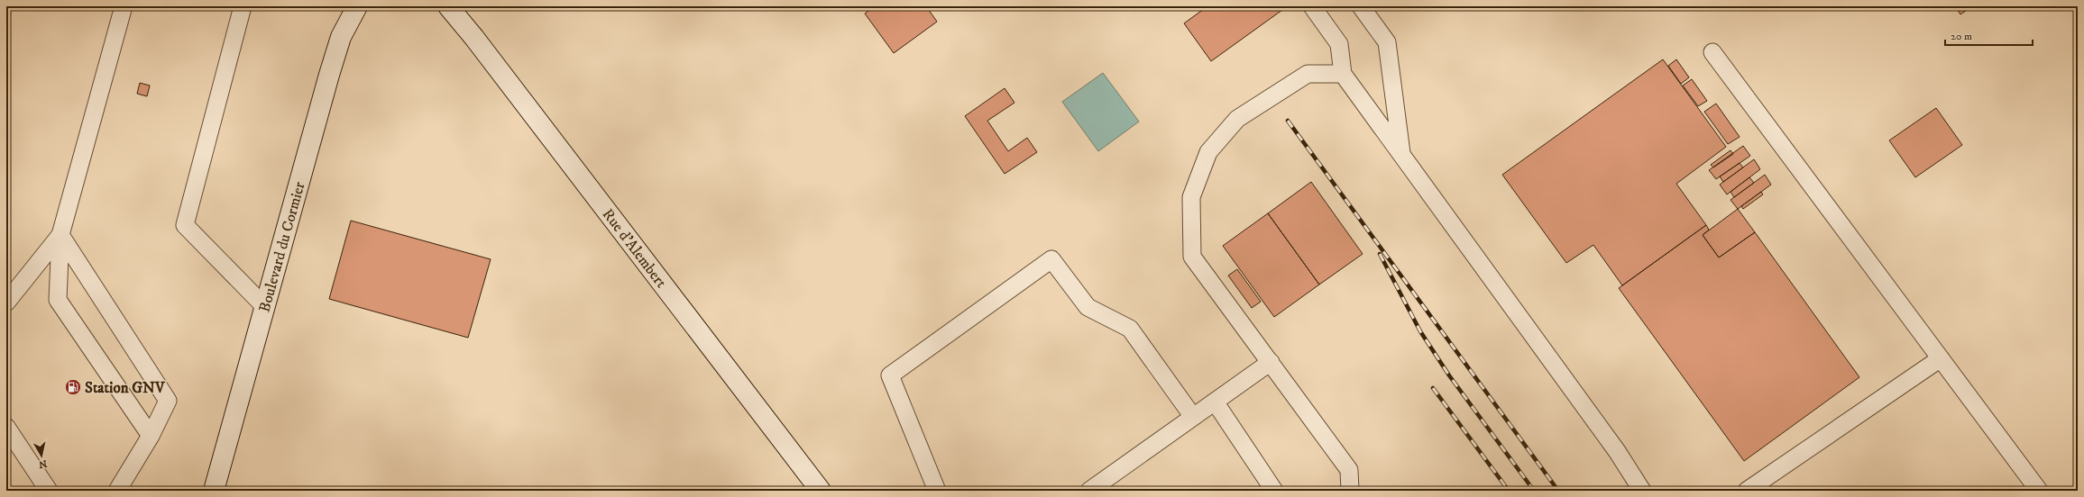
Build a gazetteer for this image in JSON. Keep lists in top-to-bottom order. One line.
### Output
{"streets":{"street":["Boulevard du Cormier","Rue d’Alembert"]},"places":{"fuel station":["Station GNV"]},"scale_bar":"20 m","north":"bottom"}
